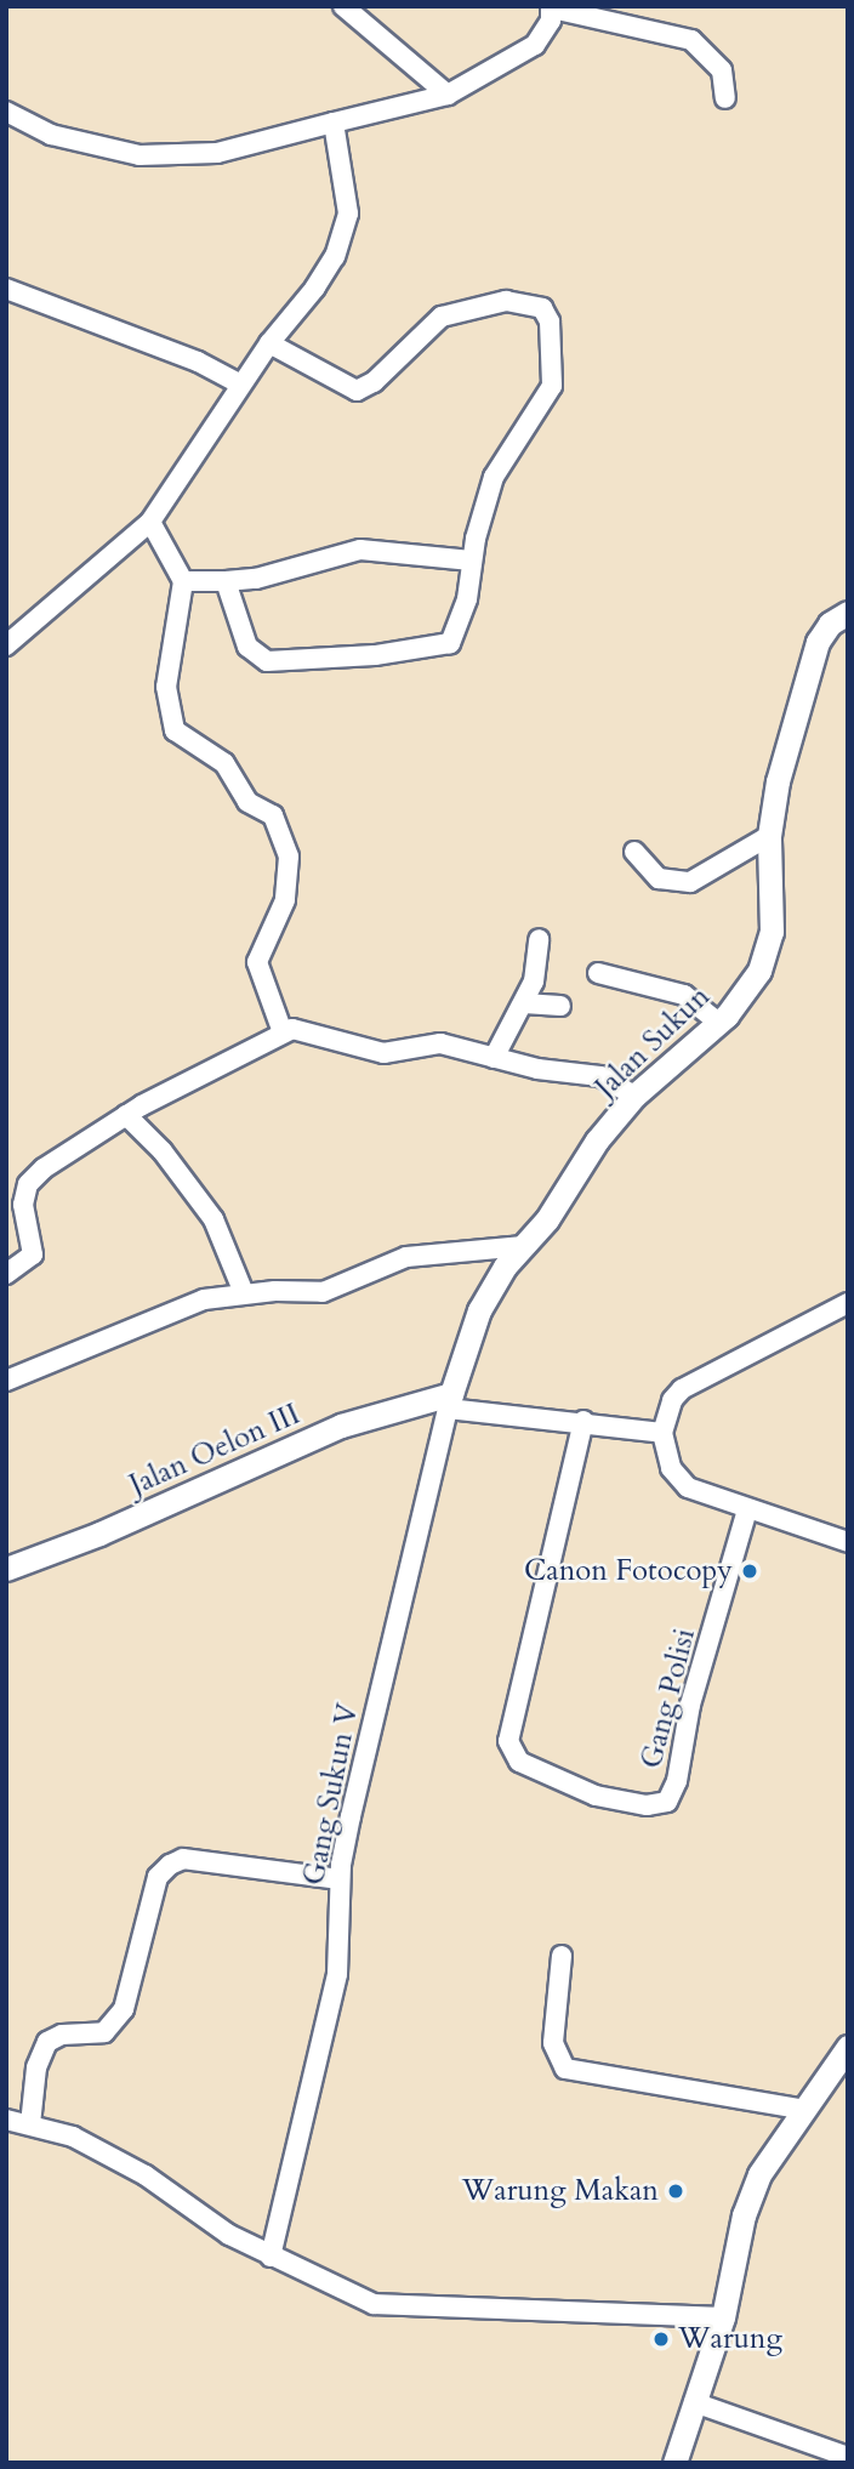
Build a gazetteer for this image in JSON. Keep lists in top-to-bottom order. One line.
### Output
{"streets":{"street":["Jalan Sukun","Jalan Oelon III","Gang Polisi","Gang Sukun V"]},"crossings":[["Jalan Sukun","Jalan Oelon III"],["Jalan Sukun","Gang Sukun V"],["Jalan Oelon III","Gang Sukun V"]],"places":["Canon Fotocopy","Warung Makan","Warung"]}
